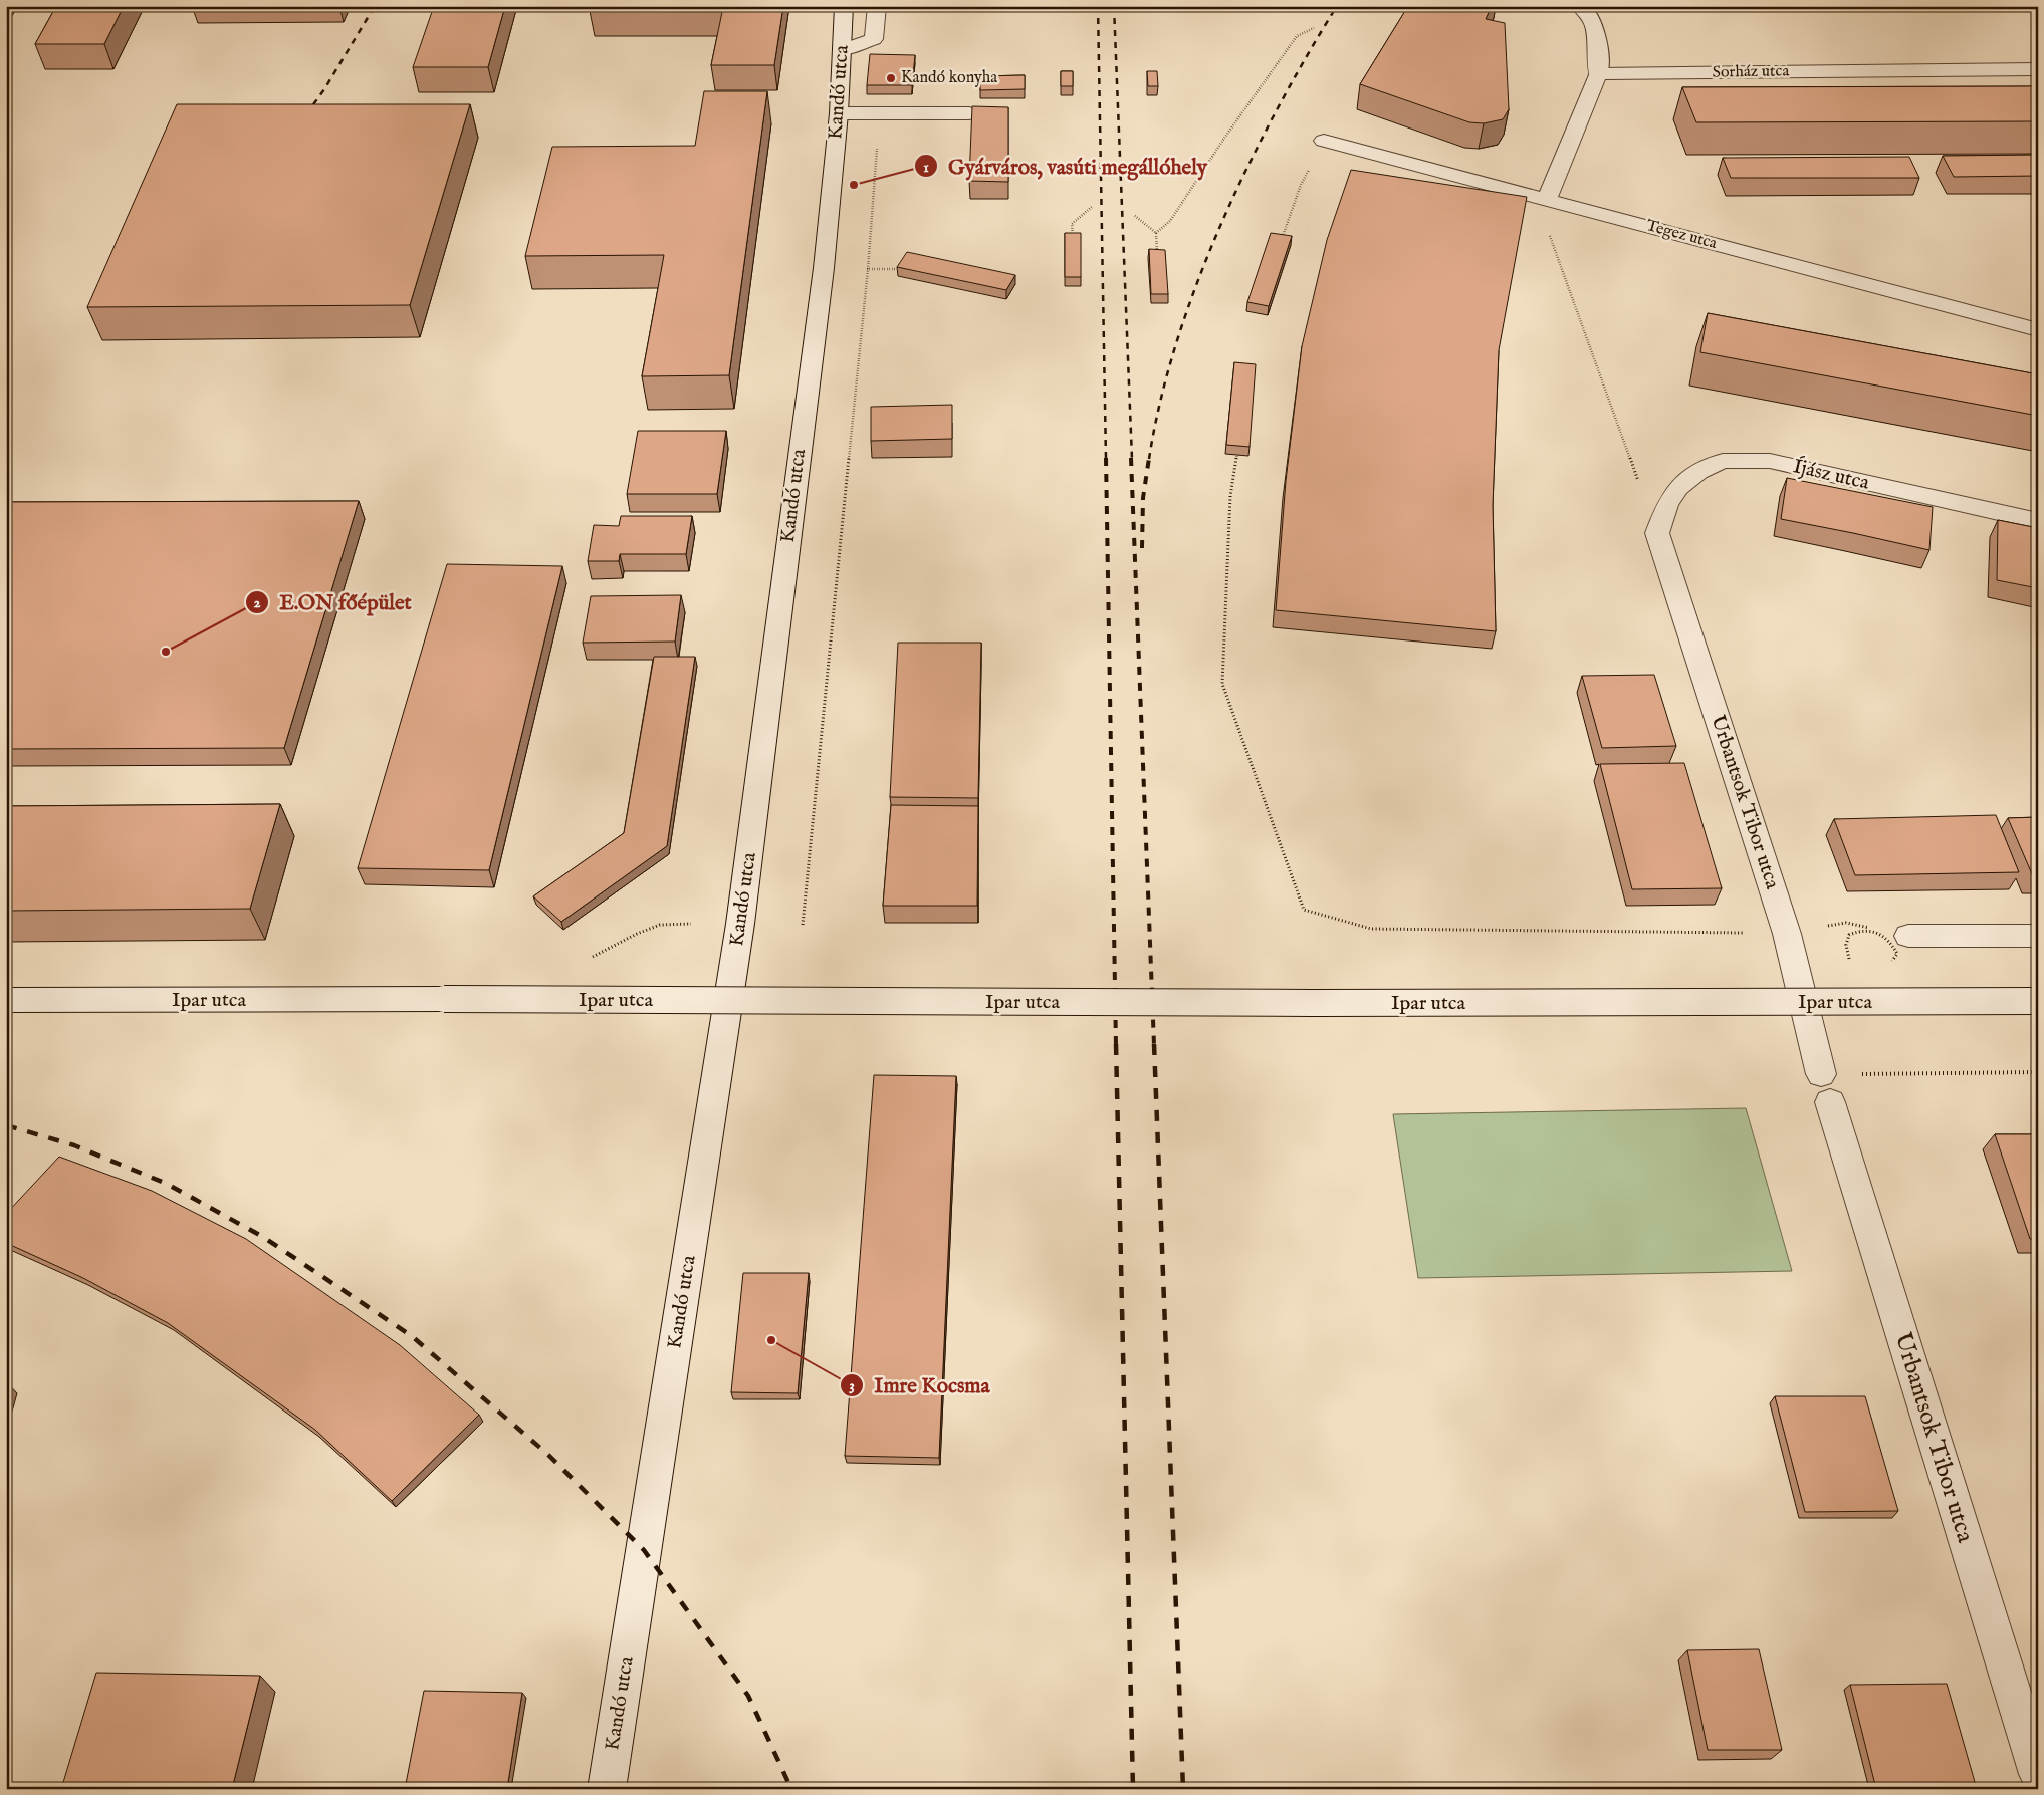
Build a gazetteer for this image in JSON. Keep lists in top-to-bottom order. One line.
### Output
{"streets":{"street":["Sorház utca","Kandó utca","Tegez utca","Íjász utca","Urbantsok Tibor utca","Ipar utca"]},"crossings":[["Íjász utca","Urbantsok Tibor utca"]],"places":["Kandó konyha","Gyárváros, vasúti megállóhely","E.ON főépület","Imre Kocsma"]}
